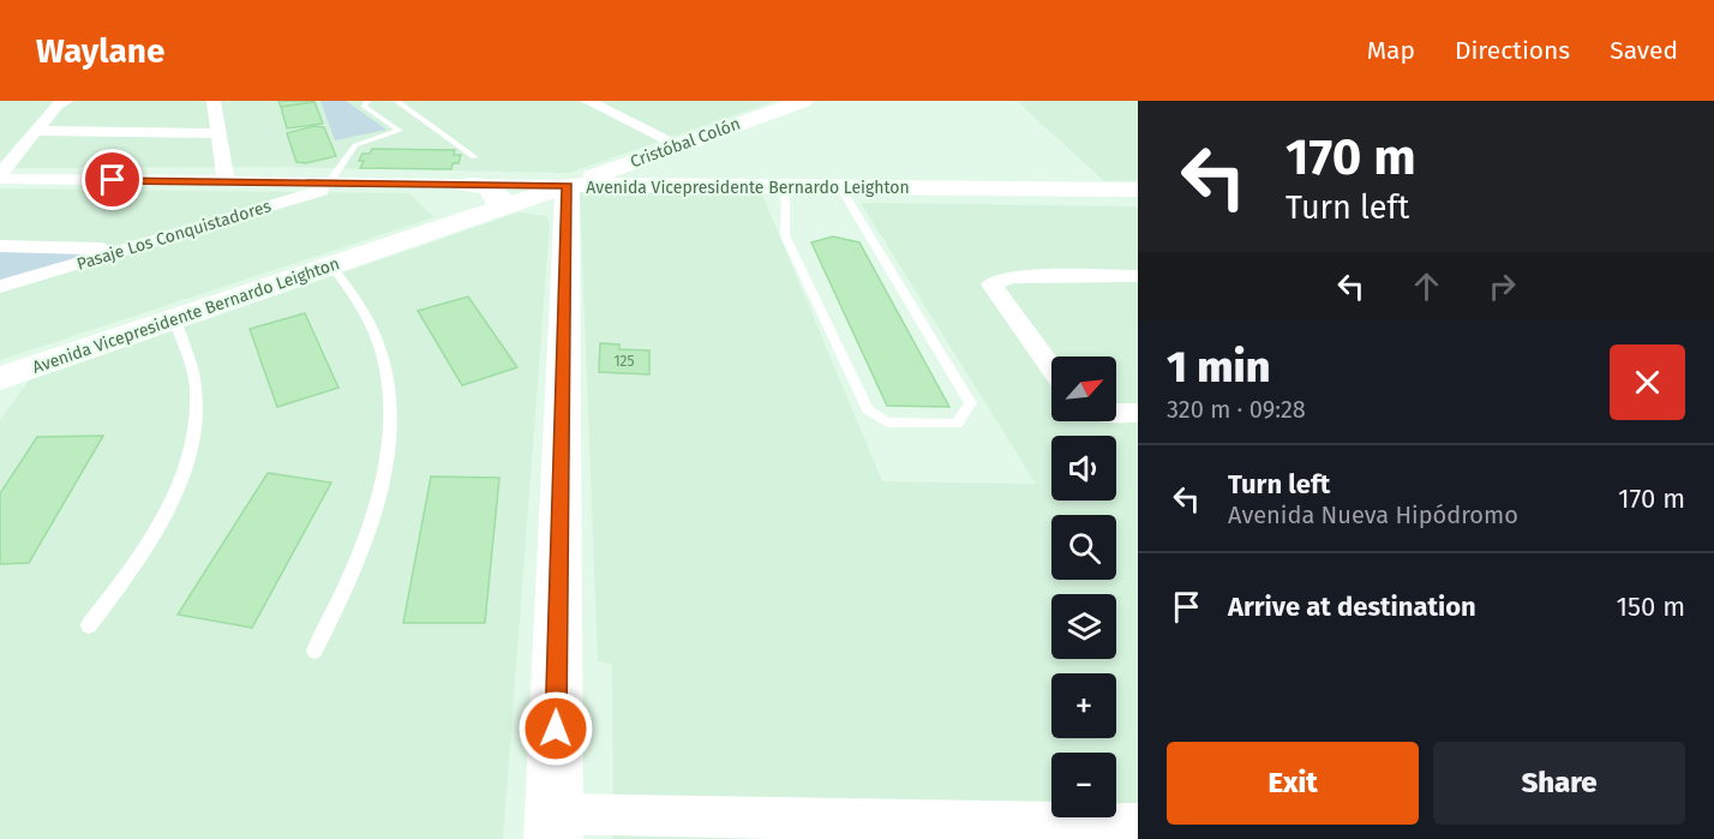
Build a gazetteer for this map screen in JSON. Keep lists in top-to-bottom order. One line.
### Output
{"streets":{"main road":["Cristóbal Colón","Avenida Vicepresidente Bernardo Leighton"],"street":["Pasaje Los Conquistadores"]},"crossings":[["Cristóbal Colón","Avenida Vicepresidente Bernardo Leighton"]],"house_numbers":["125"],"north":"top right","page":{"header":"Waylane","nav":["Map","Directions","Saved"],"turn":["170 m","Turn left"],"heading":["1 min","320 m · 09:28"],"map_buttons":["+","−"],"list":[{"name":"Turn left","note":"Avenida Nueva Hipódromo","value":"170 m"},{"name":"Arrive at destination","value":"150 m"}],"buttons":["Exit","Share"]}}
